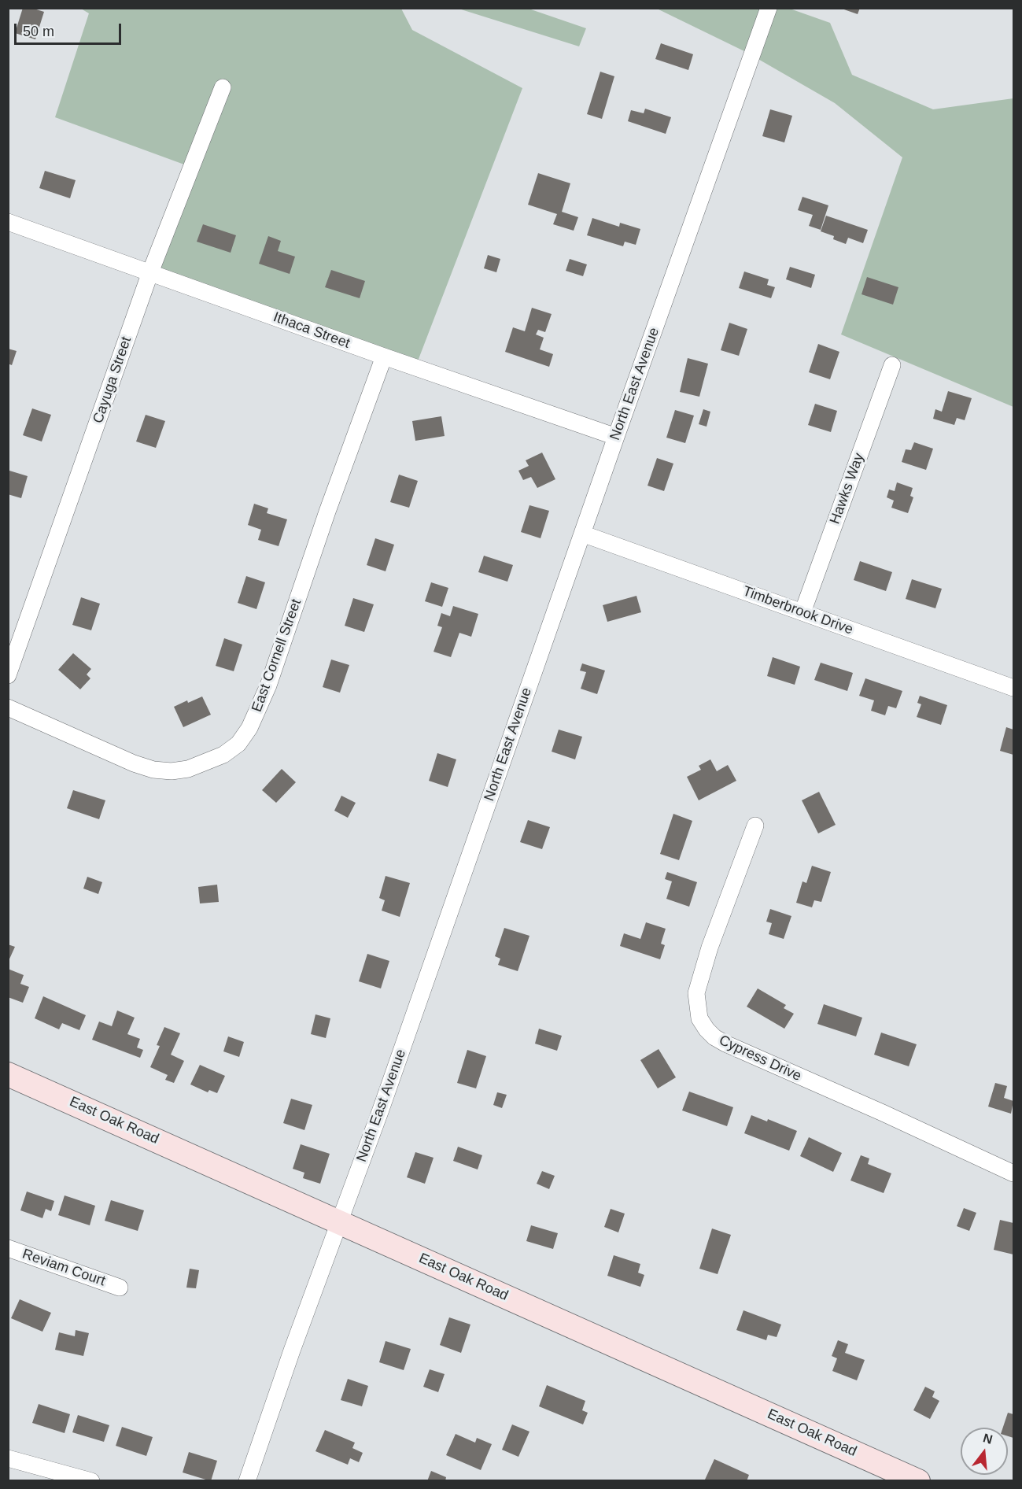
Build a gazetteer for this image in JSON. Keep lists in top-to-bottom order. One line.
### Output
{"streets":{"street":["Ithaca Street","Cayuga Street","North East Avenue","Hawks Way","Timberbrook Drive","East Cornell Street","Cypress Drive","East Oak Road","Reviam Court"]},"crossings":[["Ithaca Street","Cayuga Street"],["Ithaca Street","North East Avenue"],["Ithaca Street","East Cornell Street"],["North East Avenue","Timberbrook Drive"],["North East Avenue","East Oak Road"],["Hawks Way","Timberbrook Drive"]],"scale_bar":"50 m","north":"top"}
